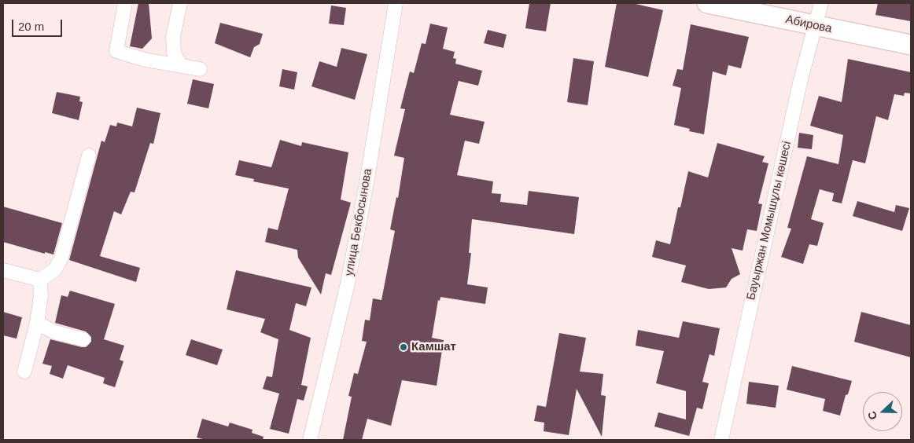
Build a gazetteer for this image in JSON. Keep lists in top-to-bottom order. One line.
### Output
{"streets":{"street":["Абирова","Бауыржан Момышұлы көшесі","улица Бекбосынова"]},"crossings":[["Абирова","Бауыржан Момышұлы көшесі"]],"places":["Камшат"],"scale_bar":"20 m","north":"left"}
